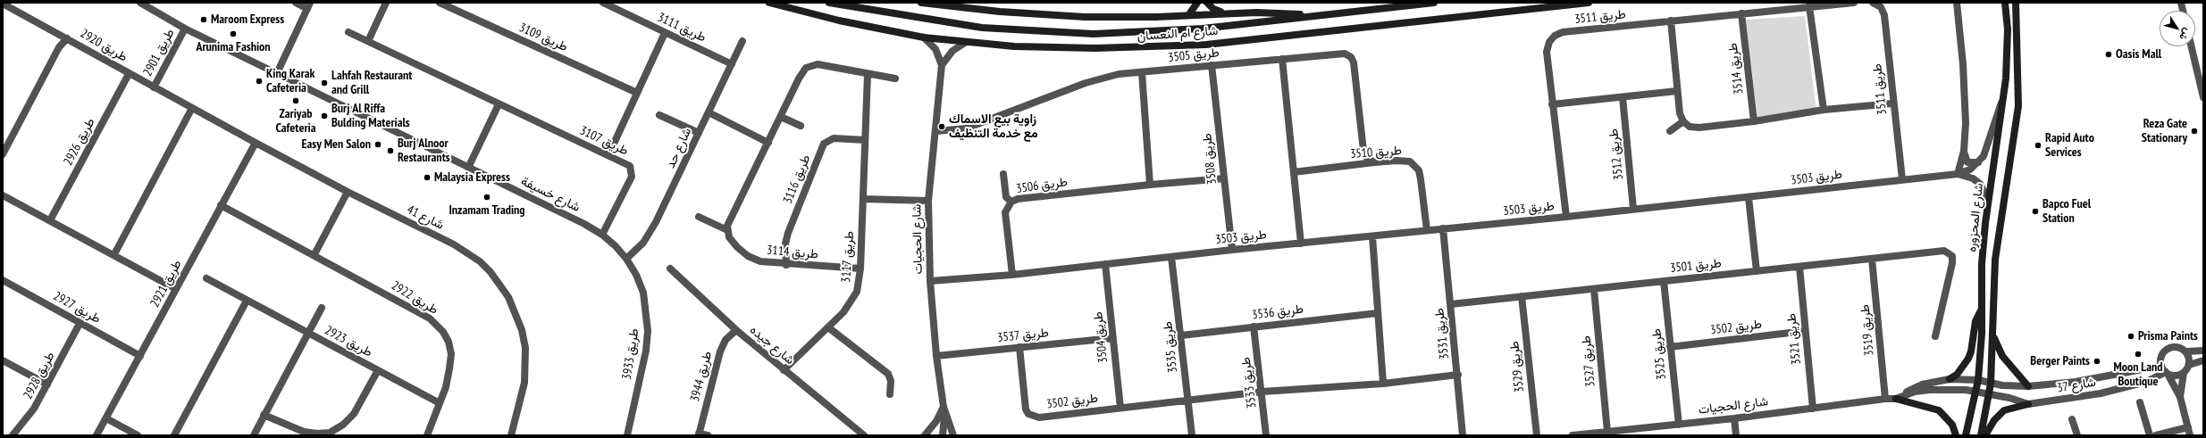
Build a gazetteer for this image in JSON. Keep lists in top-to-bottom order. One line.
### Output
{"streets":{"main road":["شارع ام النعسان","شارع المحزوره"],"street":["طريق 3511","طريق 3111","طريق 3109","طريق 2920","طريق 2901","طريق 3505","طريق 3514","طريق 3107","طريق 2926","شارع حد","طريق 3510","طريق 3512","طريق 3508","طريق 3503","طريق 3116","طريق 3506","شارع خسيفة","شارع 41","شارع الحجيات","طريق 3114","طريق 3117","طريق 3501","طريق 2921","طريق 2922","طريق 2927","طريق 3536","طريق 3502","طريق 3519","طريق 3531","طريق 3537","طريق 3504","طريق 3521","طريق 2923","شارع جيده","طريق 3535","طريق 3933","طريق 3525","طريق 3527","طريق 3529","طريق 2928","طريق 3944","طريق 3533","شارع 37"]},"crossings":[["طريق 3511","طريق 3514"],["طريق 3511","طريق 3503"],["طريق 3111","شارع حد"],["شارع ام النعسان","شارع الحجيات"],["طريق 2920","طريق 2901"],["طريق 2920","طريق 2926"],["طريق 2920","شارع 41"],["طريق 2901","شارع خسيفة"],["طريق 3505","طريق 3510"],["طريق 3505","طريق 3508"],["طريق 3505","شارع الحجيات"],["طريق 3107","شارع خسيفة"],["شارع حد","شارع خسيفة"],["شارع حد","طريق 3933"],["طريق 3510","طريق 3503"],["طريق 3512","طريق 3503"],["طريق 3508","طريق 3503"],["طريق 3508","طريق 3506"],["طريق 3503","طريق 3506"],["طريق 3503","شارع الحجيات"],["طريق 3503","طريق 3531"],["طريق 3503","طريق 3504"],["طريق 3503","طريق 3535"],["طريق 3116","طريق 3114"],["طريق 3116","طريق 3117"],["شارع خسيفة","طريق 3933"],["شارع 41","طريق 2921"],["شارع المحزوره","شارع الحجيات"],["شارع المحزوره","شارع 37"],["شارع الحجيات","طريق 3519"],["شارع الحجيات","طريق 3537"],["شارع الحجيات","طريق 3521"],["شارع الحجيات","طريق 3525"],["شارع الحجيات","طريق 3527"],["شارع الحجيات","شارع 37"],["طريق 3114","طريق 3117"],["طريق 3117","شارع جيده"],["طريق 3501","طريق 3519"],["طريق 3501","طريق 3531"],["طريق 3501","طريق 3521"],["طريق 3501","طريق 3525"],["طريق 3501","طريق 3527"],["طريق 3501","طريق 3529"],["طريق 2921","طريق 2922"],["طريق 2921","طريق 2927"],["طريق 2922","طريق 2923"],["طريق 2927","طريق 2928"],["طريق 3536","طريق 3535"],["طريق 3536","طريق 3533"],["طريق 3502","طريق 3537"],["طريق 3502","طريق 3504"],["طريق 3502","طريق 3521"],["طريق 3502","طريق 3535"],["طريق 3502","طريق 3525"],["طريق 3537","طريق 3504"],["شارع جيده","طريق 3944"]],"places":["Maroom Express","Arunima Fashion","Oasis Mall","King Karak Cafeteria","Lahfah Restaurant and Grill","Zariyab Cafeteria","Burj Al Riffa Bulding Materials","زاوية بيع الاسماك مع خدمة التنظيف","Reza Gate Stationary","Easy Men Salon","Rapid Auto Services","Burj Alnoor Restaurants","Malaysia Express","Inzamam Trading","Bapco Fuel Station","Prisma Paints","Moon Land Boutique","Berger Paints"],"north":"bottom right"}
